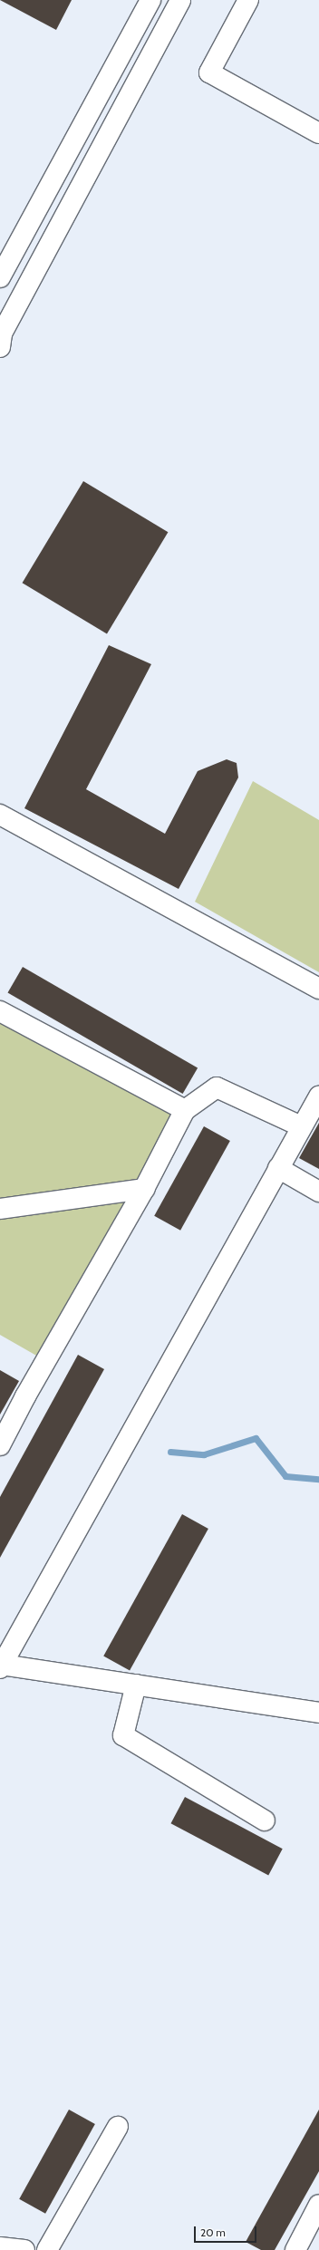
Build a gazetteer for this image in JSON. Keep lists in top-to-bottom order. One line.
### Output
{"scale_bar":"20 m"}
